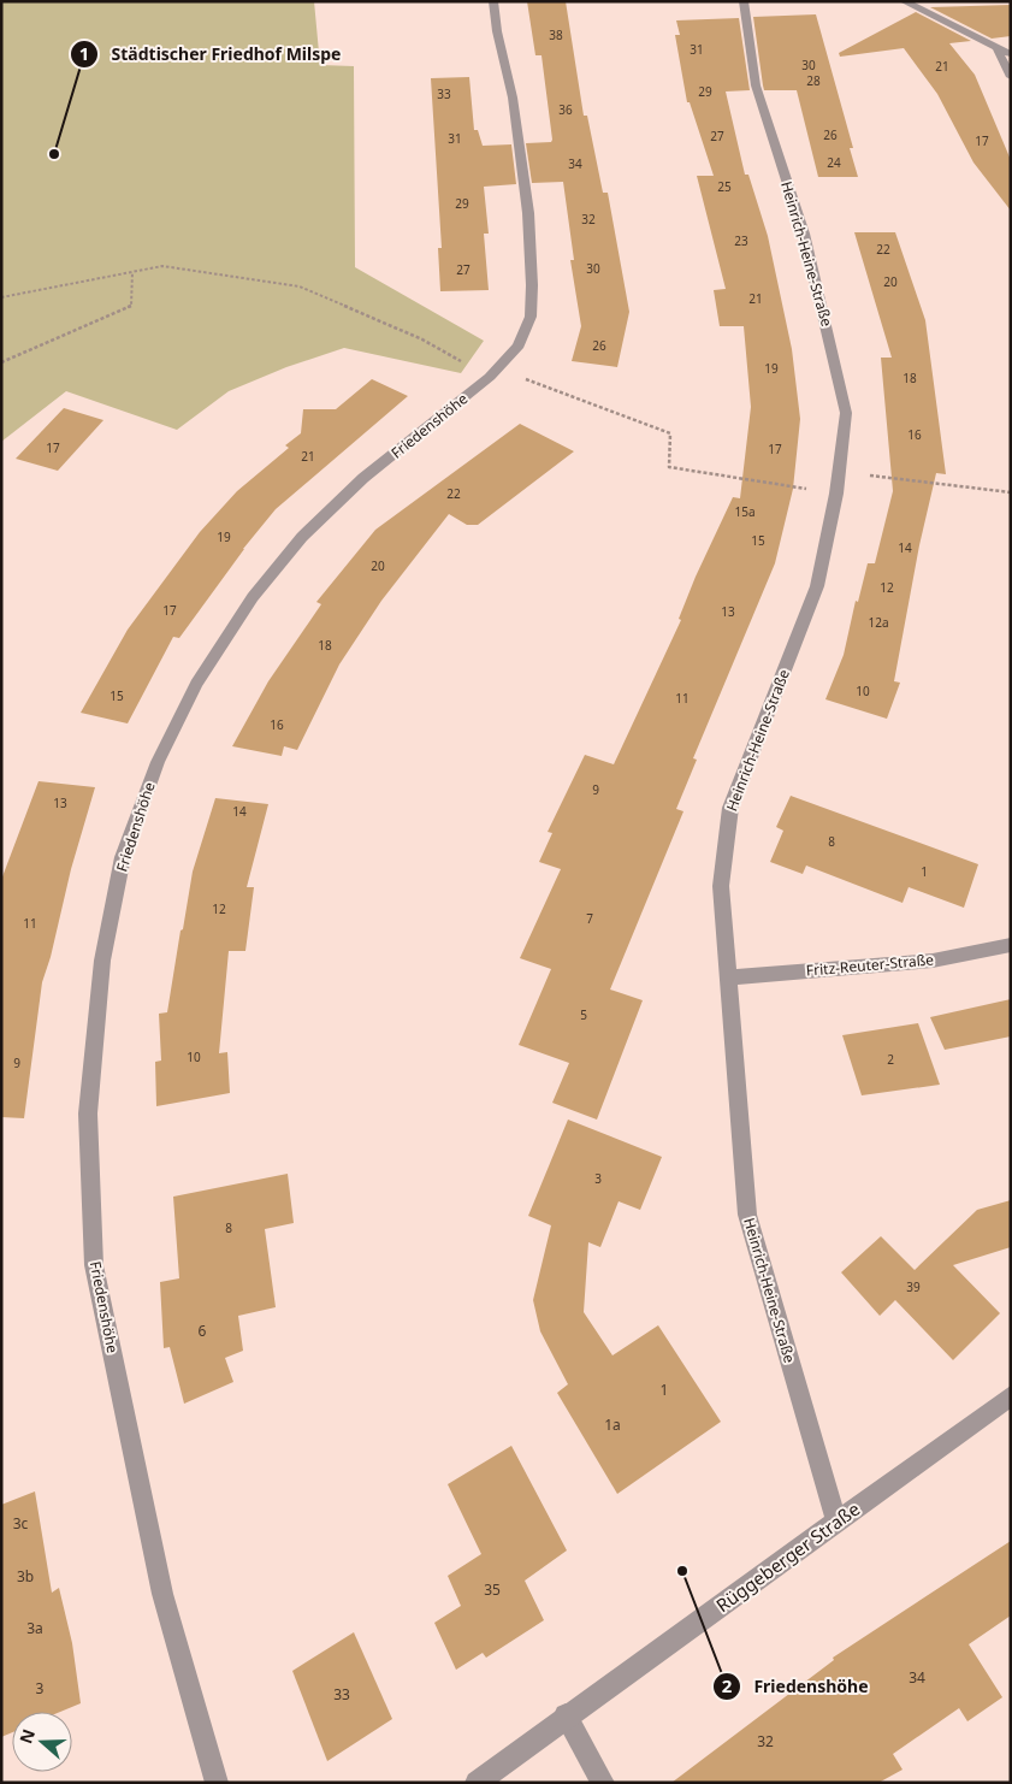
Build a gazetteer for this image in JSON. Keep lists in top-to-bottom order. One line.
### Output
{"streets":{"street":["Heinrich-Heine-Straße","Friedenshöhe","Fritz-Reuter-Straße","Rüggeberger Straße"]},"crossings":[["Heinrich-Heine-Straße","Fritz-Reuter-Straße"],["Heinrich-Heine-Straße","Rüggeberger Straße"]],"places":["Städtischer Friedhof Milspe","Friedenshöhe"],"house_numbers":["38","31","30","21","28","29","33","36","26","27","31","17","24","34","25","29","32","23","22","30","27","20","21","26","19","18","16","17","17","21","22","15a","19","15","14","20","12","17","13","12a","18","10","15","11","16","9","13","14","8","1","12","7","11","5","10","2","9","3","8","39","6","1","1a","3c","3b","35","3a","34","3","33","32"],"north":"left"}
